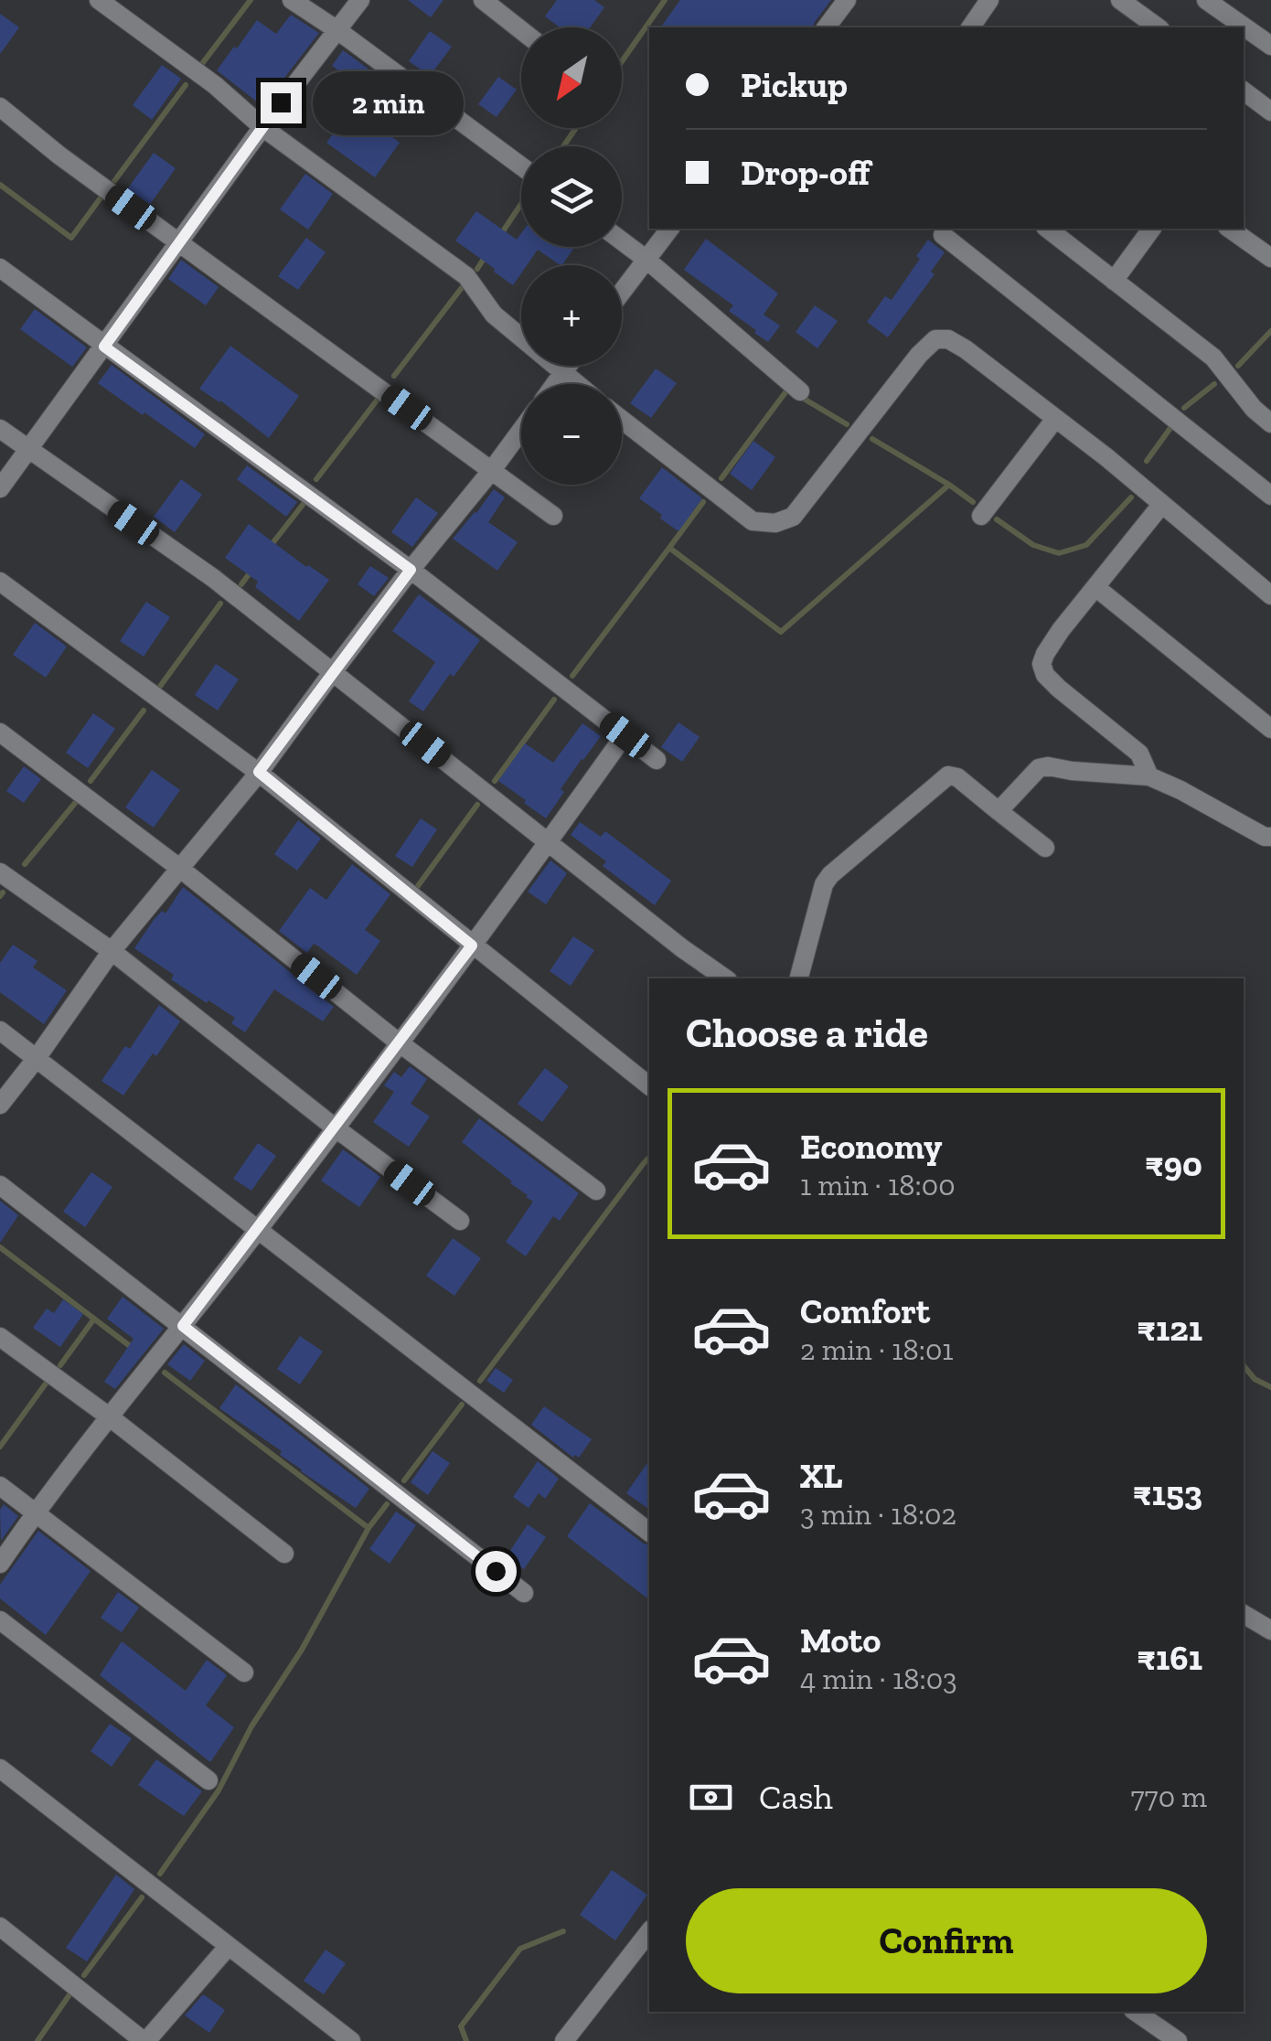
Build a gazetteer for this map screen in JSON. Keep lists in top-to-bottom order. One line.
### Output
{"north":"bottom left","page":{"map_buttons":["+","−"],"banner":["Pickup","Drop-off"],"bubble":"2 min","heading":"Choose a ride","list":[{"name":"Economy","note":"1 min · 18:00","value":"₹90"},{"name":"Comfort","note":"2 min · 18:01","value":"₹121"},{"name":"XL","note":"3 min · 18:02","value":"₹153"},{"name":"Moto","note":"4 min · 18:03","value":"₹161"}],"pay":["Cash","770 m"],"buttons":"Confirm"}}
